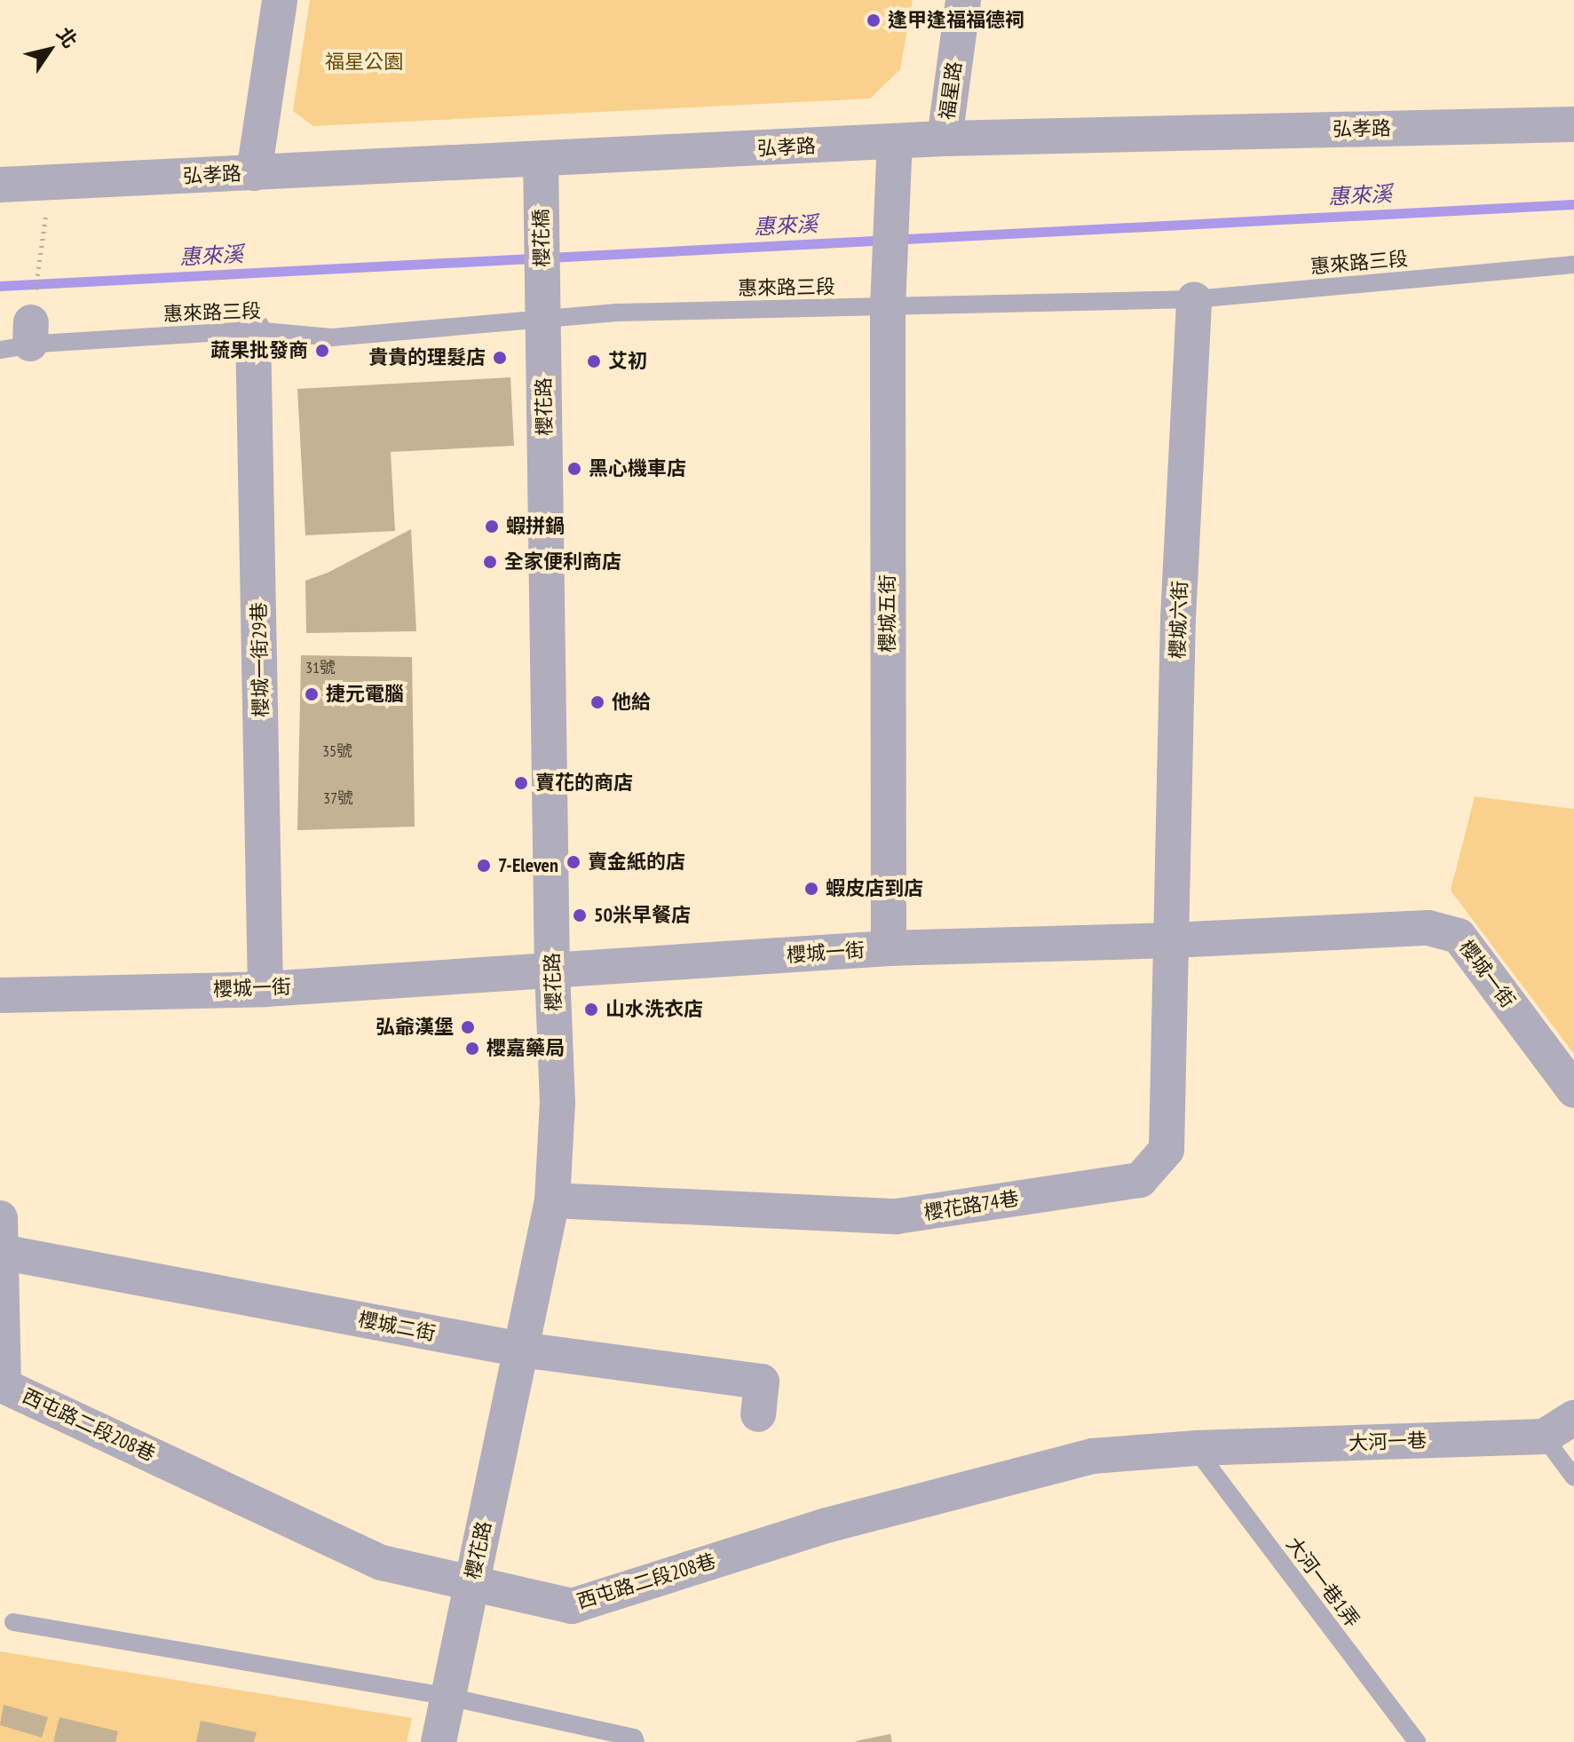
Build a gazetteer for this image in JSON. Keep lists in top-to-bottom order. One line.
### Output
{"streets":{"street":["福星路","弘孝路","櫻花橋","櫻花路","櫻城五街","櫻城六街","櫻城一街29巷","櫻城一街","櫻花路74巷","櫻城二街","西屯路二段208巷","大河一巷"],"lane":["惠來路三段","大河一巷1弄"]},"crossings":[["福星路","弘孝路"],["弘孝路","櫻花橋"],["弘孝路","櫻城五街"],["櫻花橋","惠來路三段"],["櫻花橋","櫻花路"],["惠來路三段","櫻花路"],["惠來路三段","櫻城五街"],["惠來路三段","櫻城六街"],["惠來路三段","櫻城一街29巷"],["櫻花路","櫻城一街"],["櫻花路","櫻花路74巷"],["櫻花路","櫻城二街"],["櫻花路","西屯路二段208巷"],["櫻城五街","櫻城一街"],["櫻城六街","櫻城一街"],["櫻城六街","櫻花路74巷"],["櫻城一街29巷","櫻城一街"],["櫻城一街","櫻花路74巷"],["西屯路二段208巷","大河一巷"],["西屯路二段208巷","大河一巷1弄"],["大河一巷","大河一巷1弄"]],"water":["惠來溪"],"parks":["福星公園"],"places":["逢甲逢福福德祠","蔬果批發商","貴貴的理髮店","艾初","黑心機車店","蝦拼鍋","全家便利商店","捷元電腦","他給","賣花的商店","賣金紙的店","7-Eleven","蝦皮店到店","50米早餐店","山水洗衣店","弘爺漢堡","櫻嘉藥局"],"house_numbers":["31號","35號","37號"],"north":"top right"}
